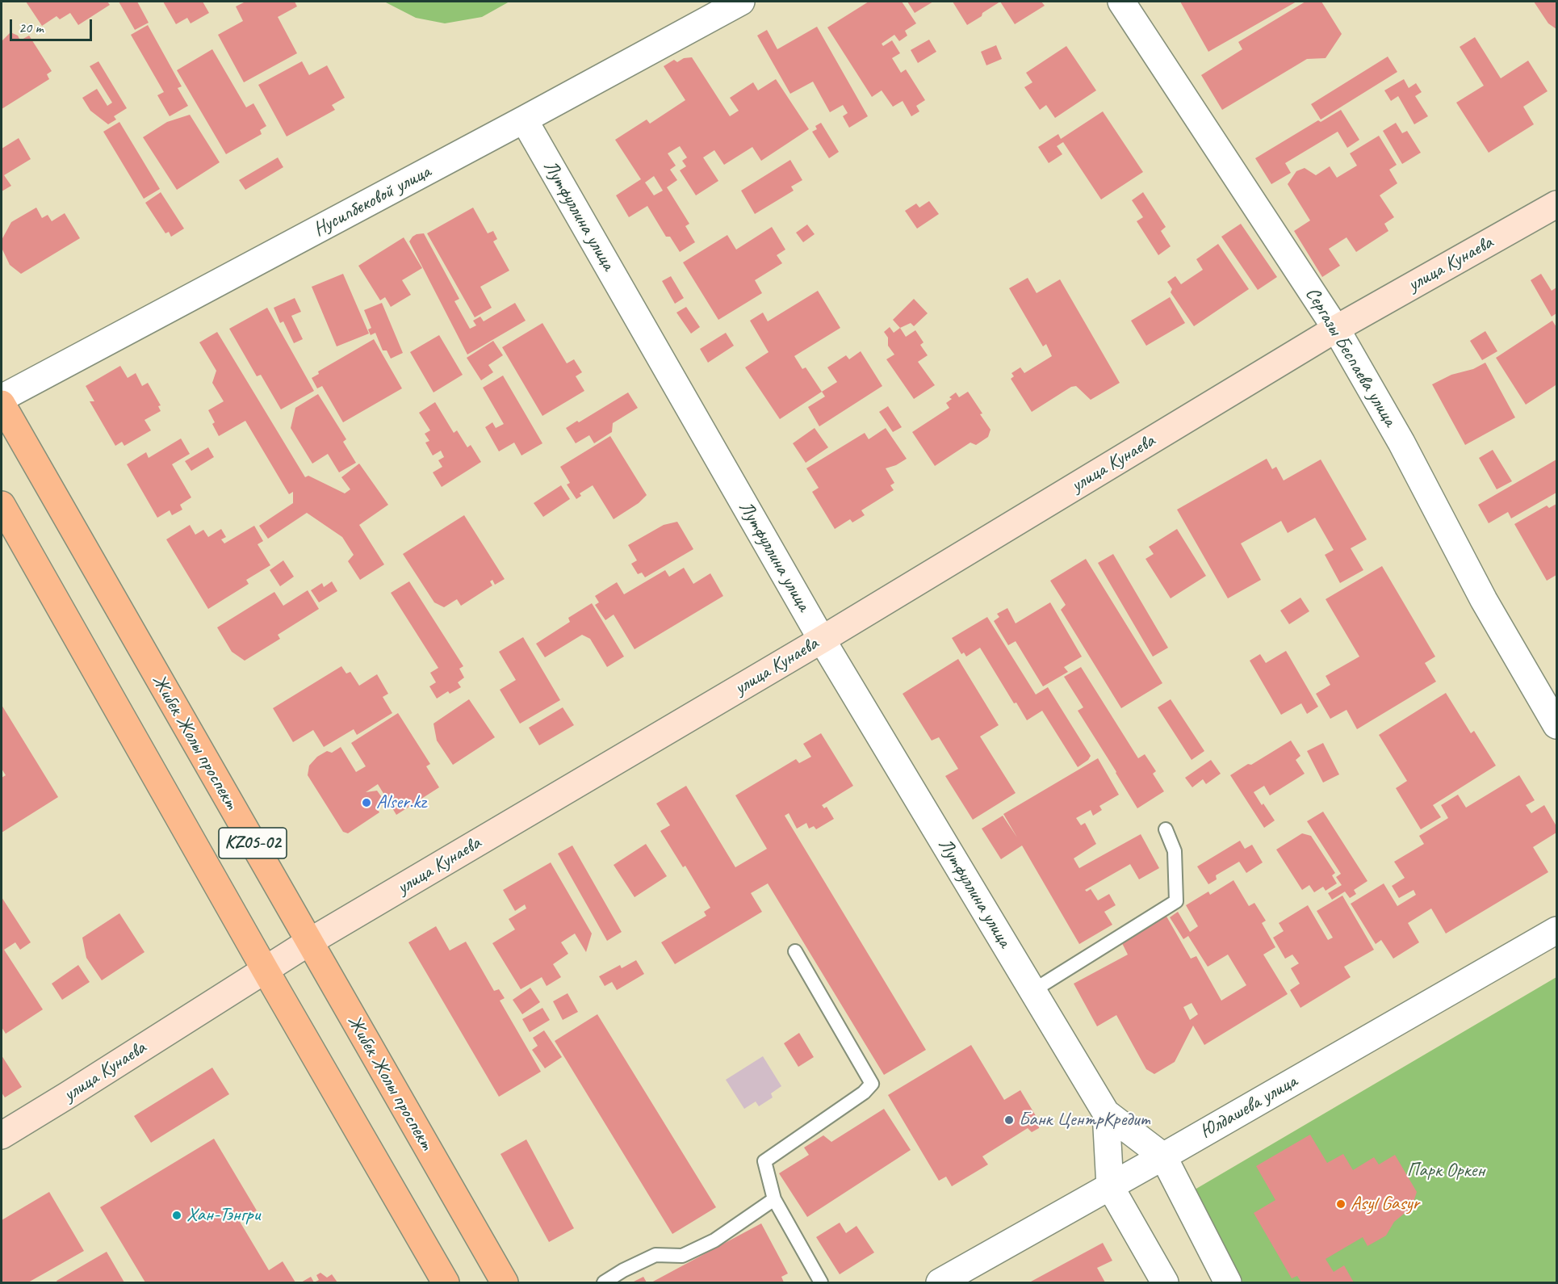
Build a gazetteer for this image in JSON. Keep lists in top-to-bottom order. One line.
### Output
{"streets":{"highway":["Жибек Жолы проспект","KZ05-02"],"main road":["улица Кунаева"],"street":["Нусипбековой улица","Лутфуллина улица","Сергазы Беспаева улица","Юлдашева улица"]},"crossings":[["Нусипбековой улица","Лутфуллина улица"],["Лутфуллина улица","улица Кунаева"],["Лутфуллина улица","Юлдашева улица"],["улица Кунаева","Сергазы Беспаева улица"],["улица Кунаева","Жибек Жолы проспект"],["улица Кунаева","KZ05-02"]],"parks":["Парк Оркен"],"places":["Alser.kz","Банк ЦентрКредит","Asyl Gasyr","Хан-Тэнгри"],"scale_bar":"20 m"}
